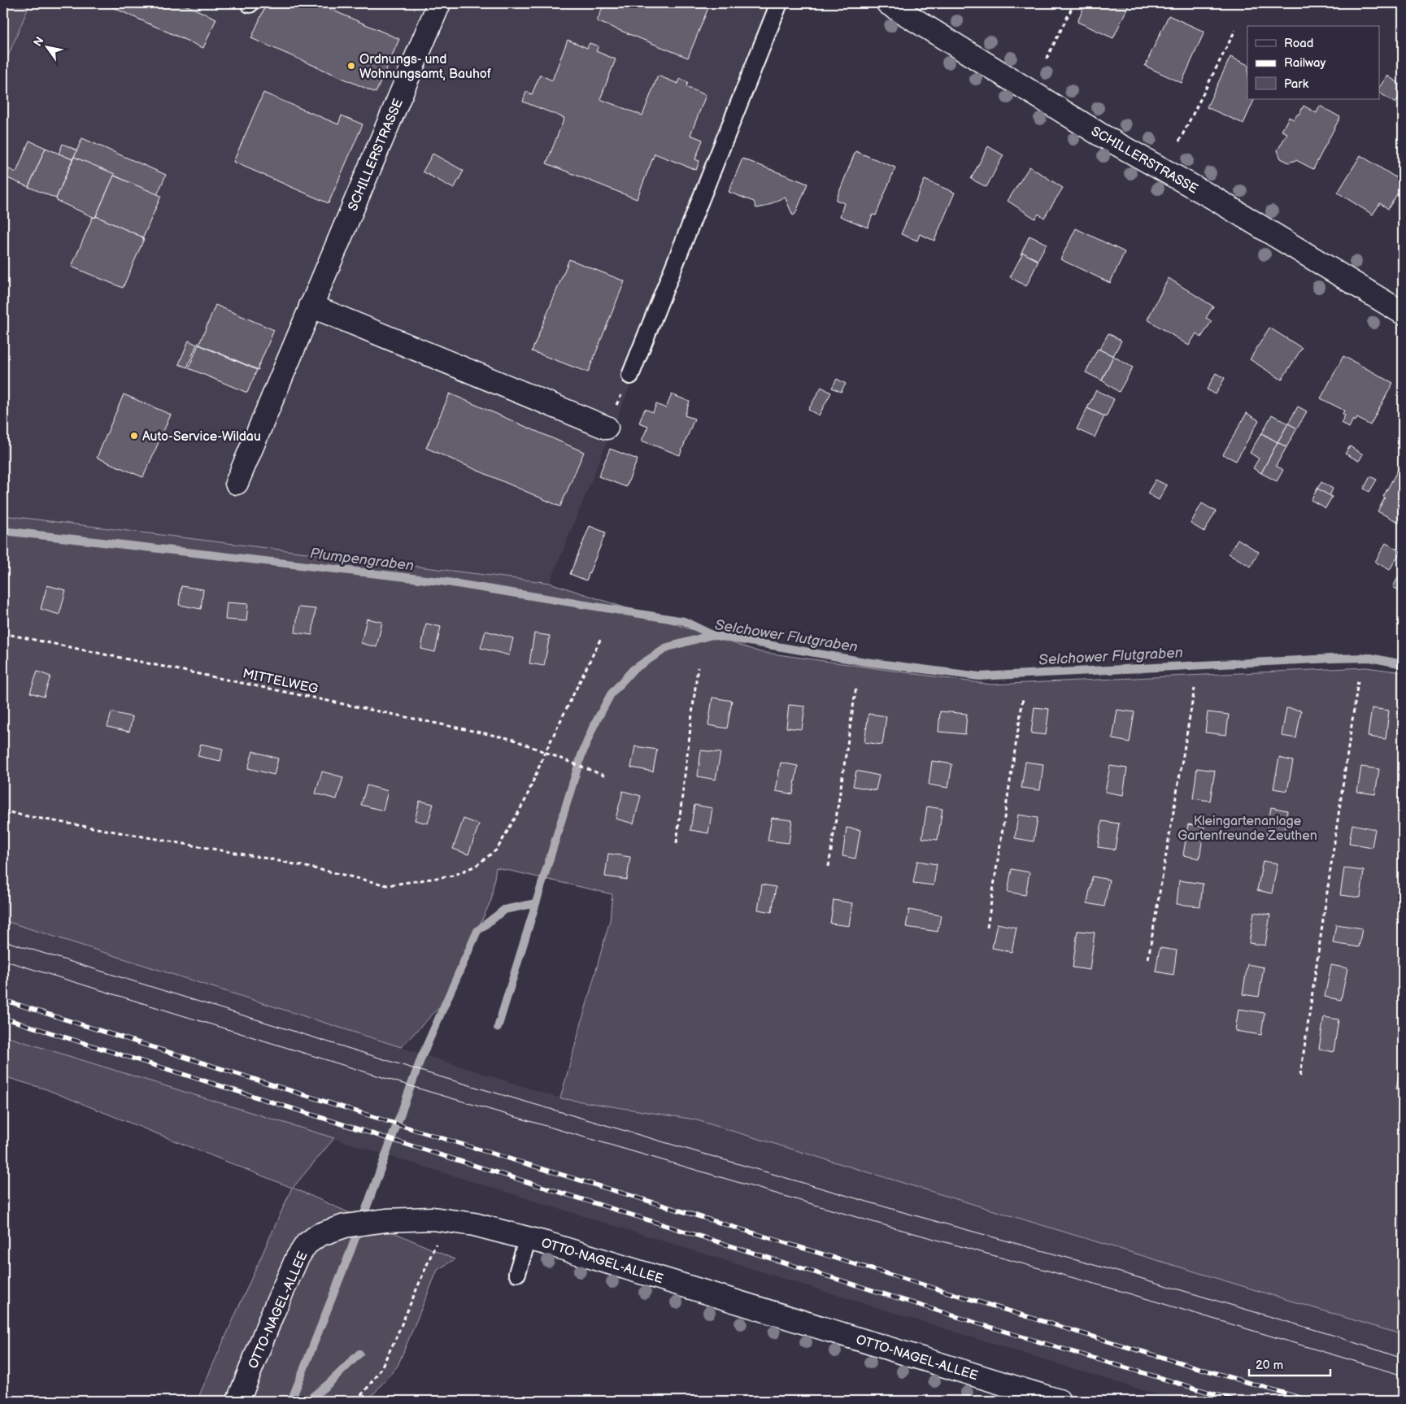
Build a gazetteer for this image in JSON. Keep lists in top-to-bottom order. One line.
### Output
{"streets":{"street":["SCHILLERSTRASSE","OTTO-NAGEL-ALLEE"],"path":["MITTELWEG"]},"water":["Plumpengraben","Selchower Flutgraben"],"parks":["Kleingartenanlage Gartenfreunde Zeuthen"],"places":["Ordnungs- und Wohnungsamt, Bauhof","Auto-Service-Wildau"],"legend":["Road","Railway","Park"],"scale_bar":"20 m","north":"top left"}
